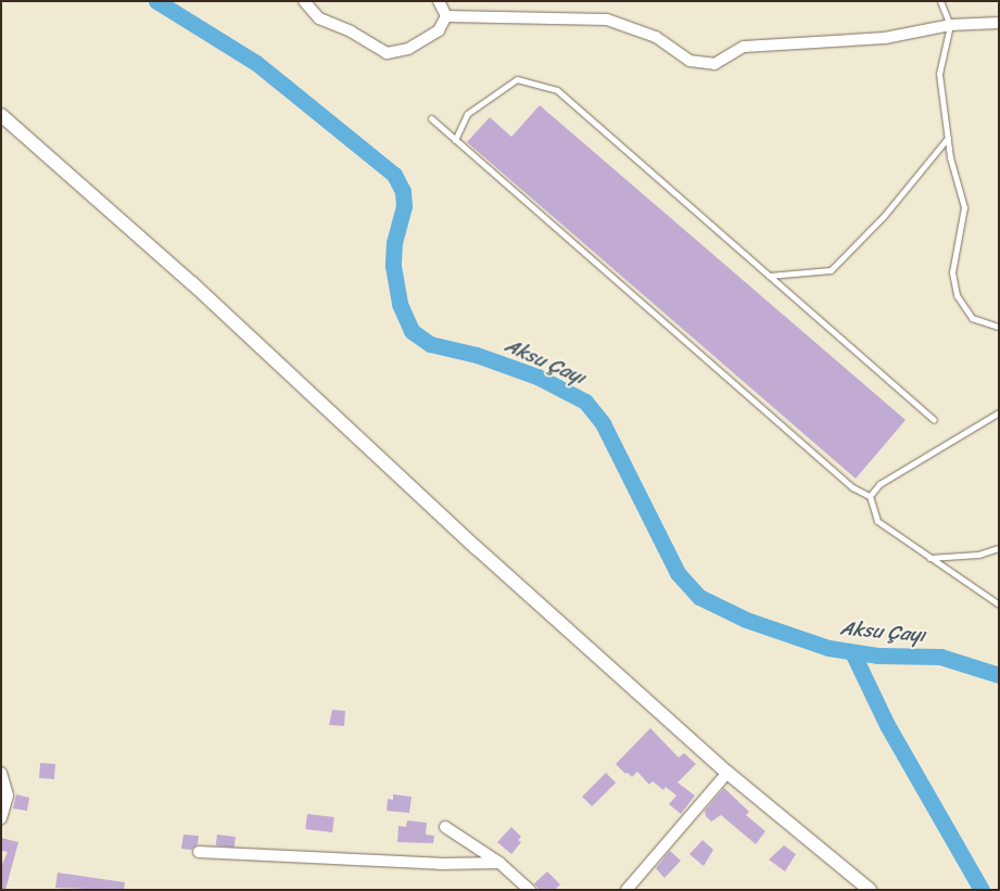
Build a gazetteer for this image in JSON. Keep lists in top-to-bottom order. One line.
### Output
{"water":["Aksu Çayı"]}
